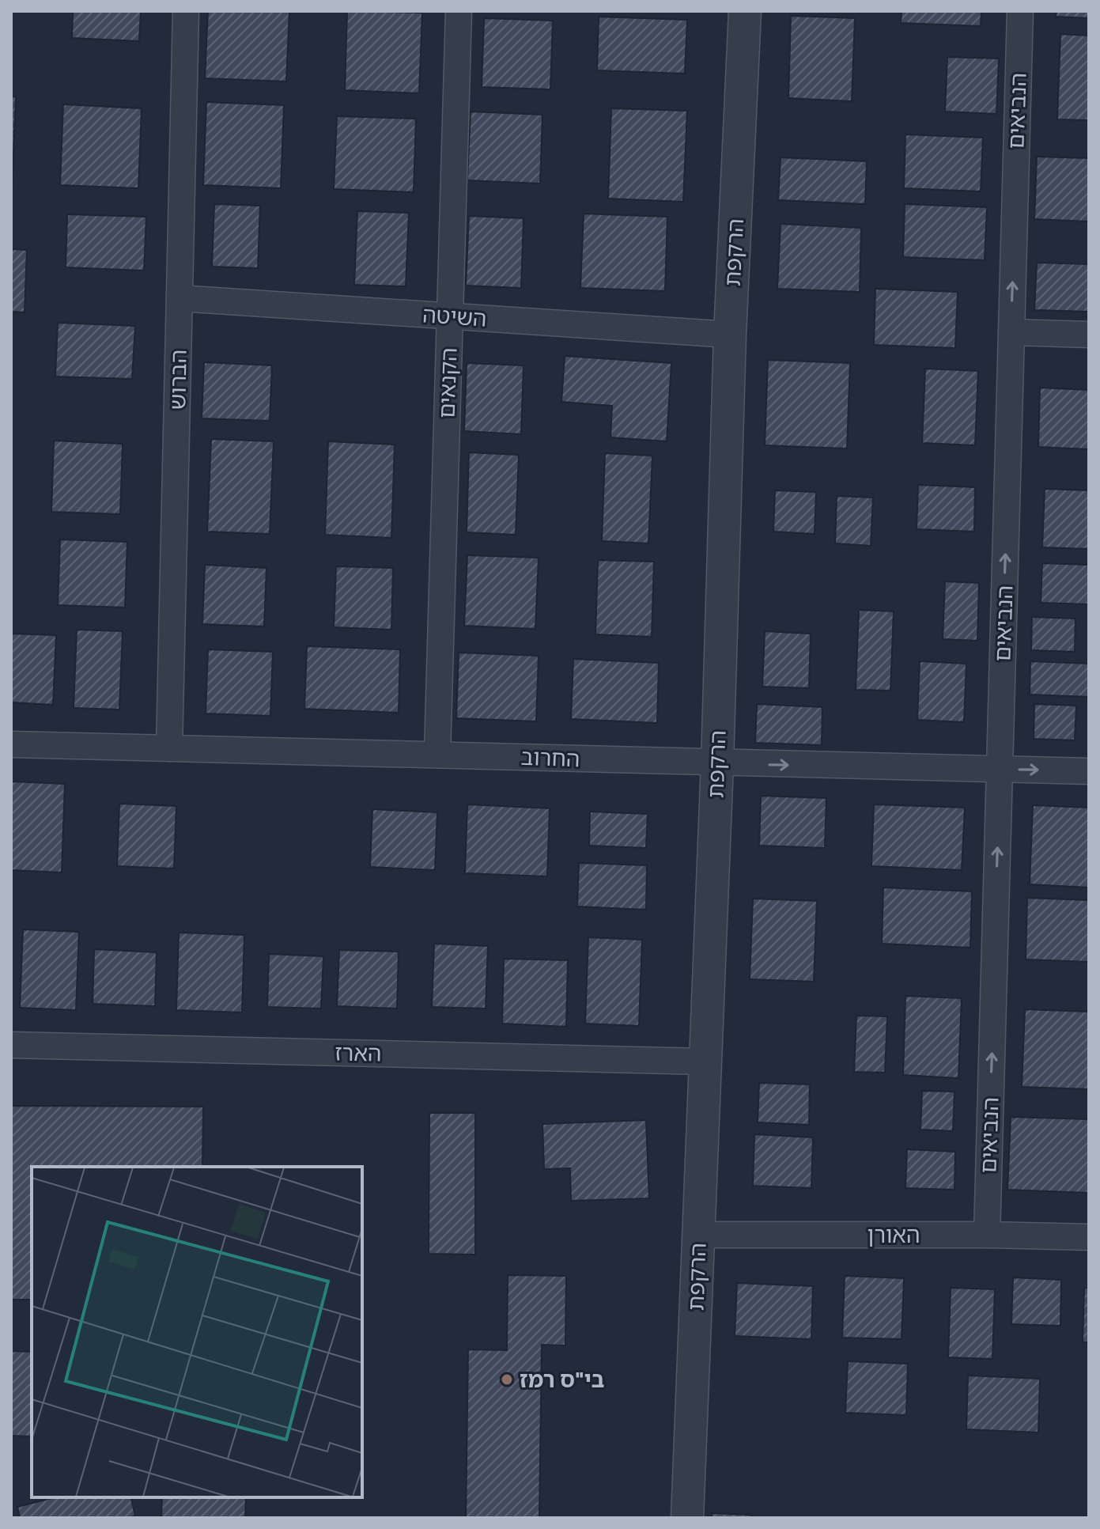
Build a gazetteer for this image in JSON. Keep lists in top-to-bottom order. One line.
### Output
{"streets":{"street":["הנביאים","הרקפת","השיטה","הברוש","הקנאים","החרוב","הארז","האורן"]},"crossings":[["הנביאים","החרוב"],["הנביאים","האורן"],["הרקפת","השיטה"],["הרקפת","החרוב"],["הרקפת","הארז"],["הרקפת","האורן"],["השיטה","הברוש"],["השיטה","הקנאים"],["הברוש","החרוב"],["הקנאים","החרוב"]],"one_way":["הנביאים"],"places":["בי\"ס רמז"]}
